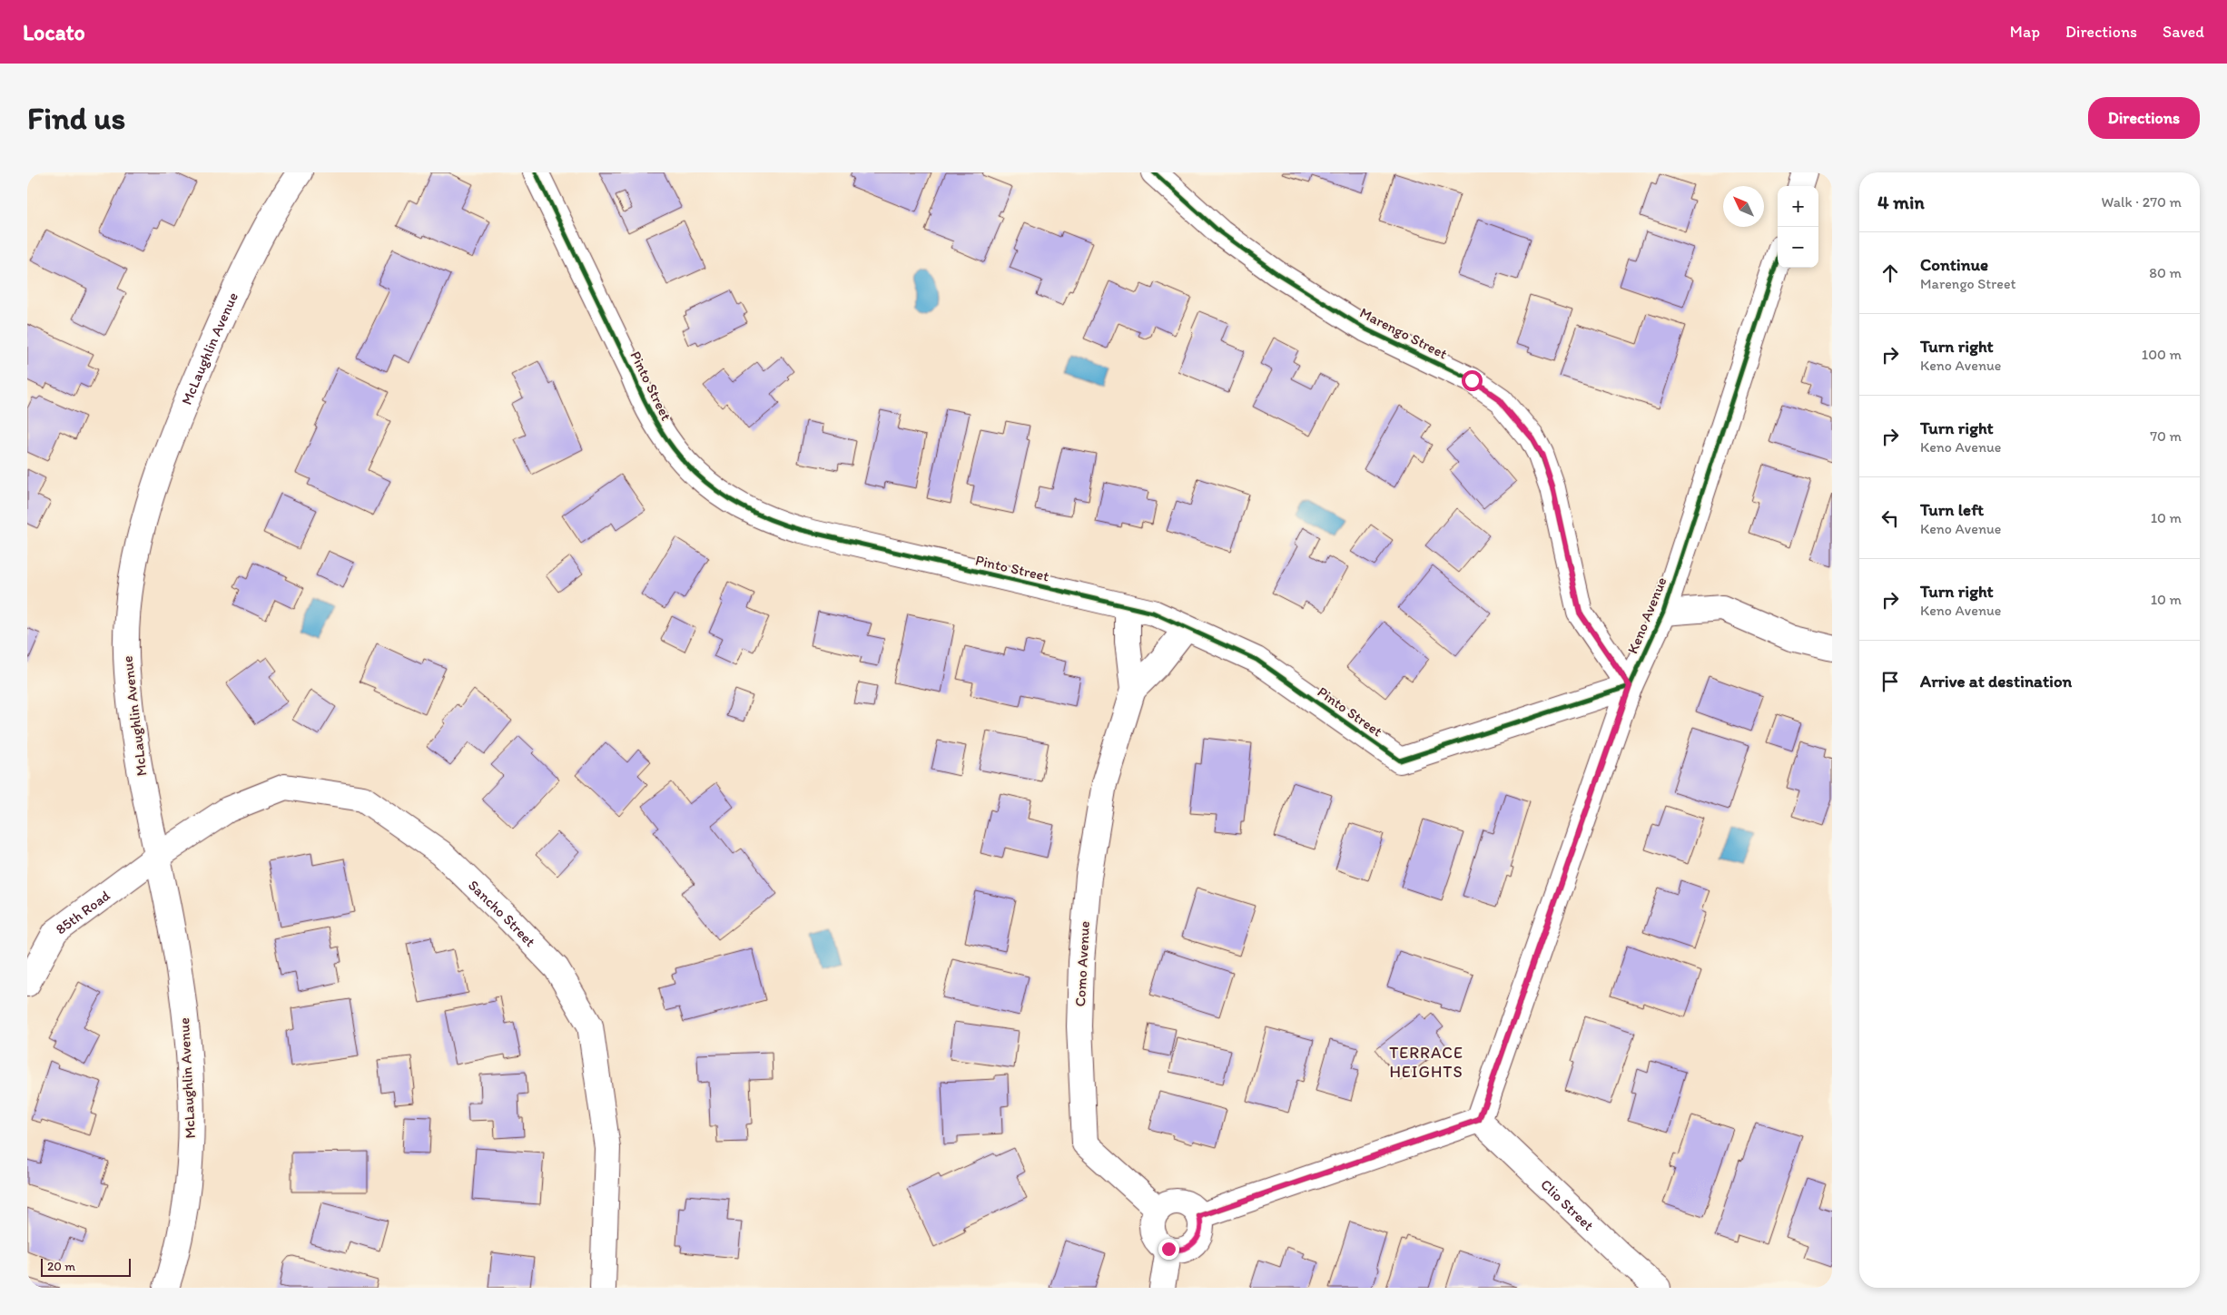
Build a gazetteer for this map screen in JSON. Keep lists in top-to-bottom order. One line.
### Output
{"streets":{"street":["Marengo Street","McLaughlin Avenue","Pinto Street","Keno Avenue","85th Road","Sancho Street","Como Avenue","Clio Street"]},"crossings":[["Marengo Street","Pinto Street"],["Marengo Street","Keno Avenue"],["McLaughlin Avenue","85th Road"],["McLaughlin Avenue","Sancho Street"],["Pinto Street","Keno Avenue"],["Pinto Street","Como Avenue"],["Keno Avenue","Clio Street"],["85th Road","Sancho Street"]],"districts":["TERRACE HEIGHTS"],"scale_bar":"20 m","north":"top left","page":{"header":"Locato","nav":["Map","Directions","Saved"],"buttons":"Directions","title":"Find us","heading":["4 min","Walk · 270 m"],"map_buttons":["+","−"],"list":[["Continue","Marengo Street","80 m"],["Turn right","Keno Avenue","100 m"],["Turn right","Keno Avenue","70 m"],["Turn left","Keno Avenue","10 m"],["Turn right","Keno Avenue","10 m"],"Arrive at destination"],"scale":"20 m"}}
